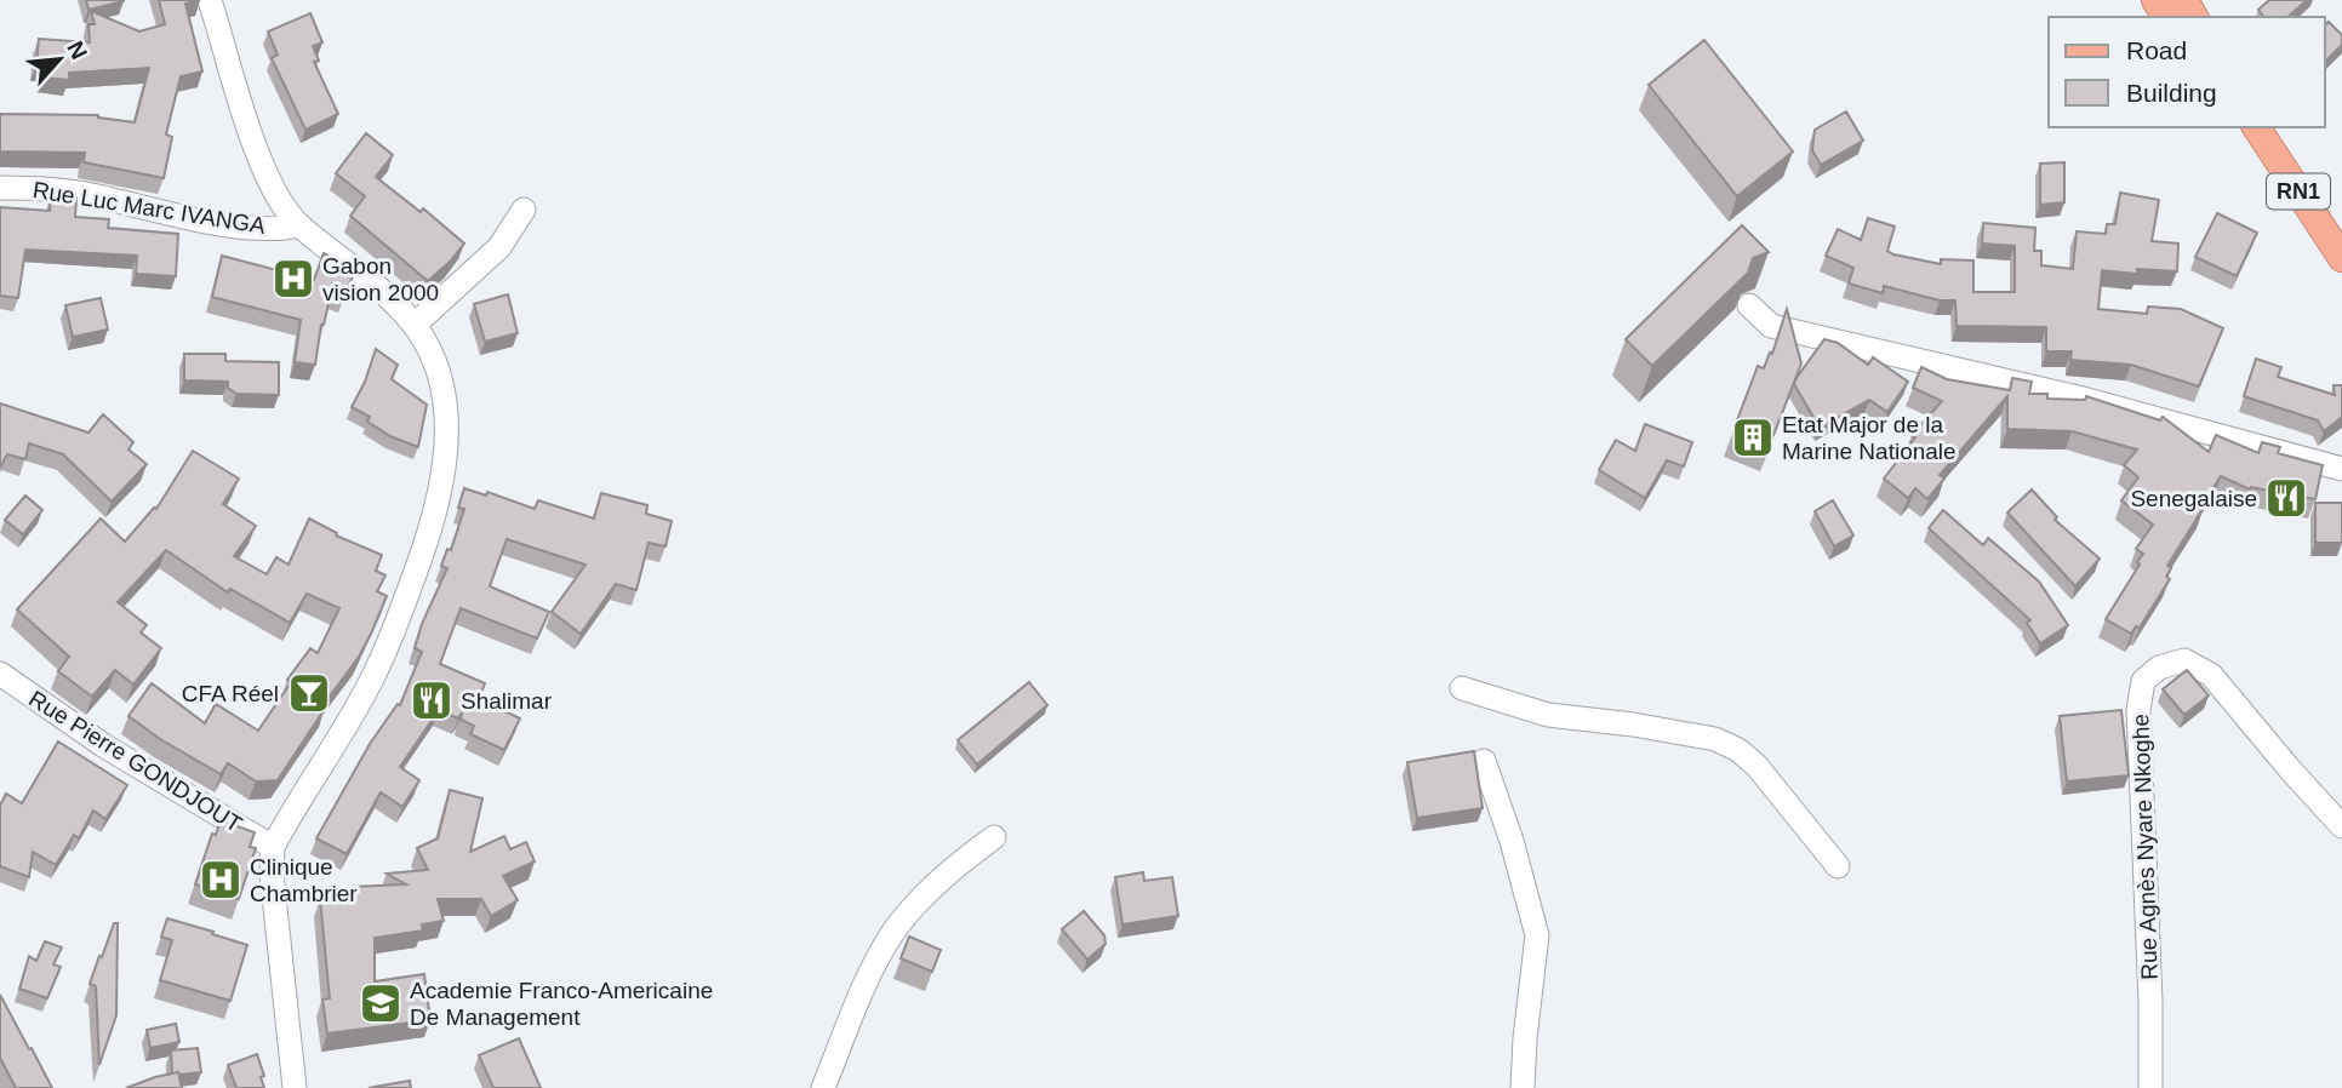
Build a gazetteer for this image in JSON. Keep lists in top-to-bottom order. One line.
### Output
{"streets":{"main road":["RN1"],"street":["Rue Luc Marc IVANGA","Rue Pierre GONDJOUT","Rue Agnès Nyare Nkoghe"]},"places":{"hospital":["Gabon vision 2000","Clinique Chambrier"],"building":["Etat Major de la Marine Nationale"],"restaurant":["Senegalaise","Shalimar"],"bar":["CFA Réel"],"school or university":["Academie Franco-Americaine De Management"]},"legend":["Road","Building"],"north":"top right"}
